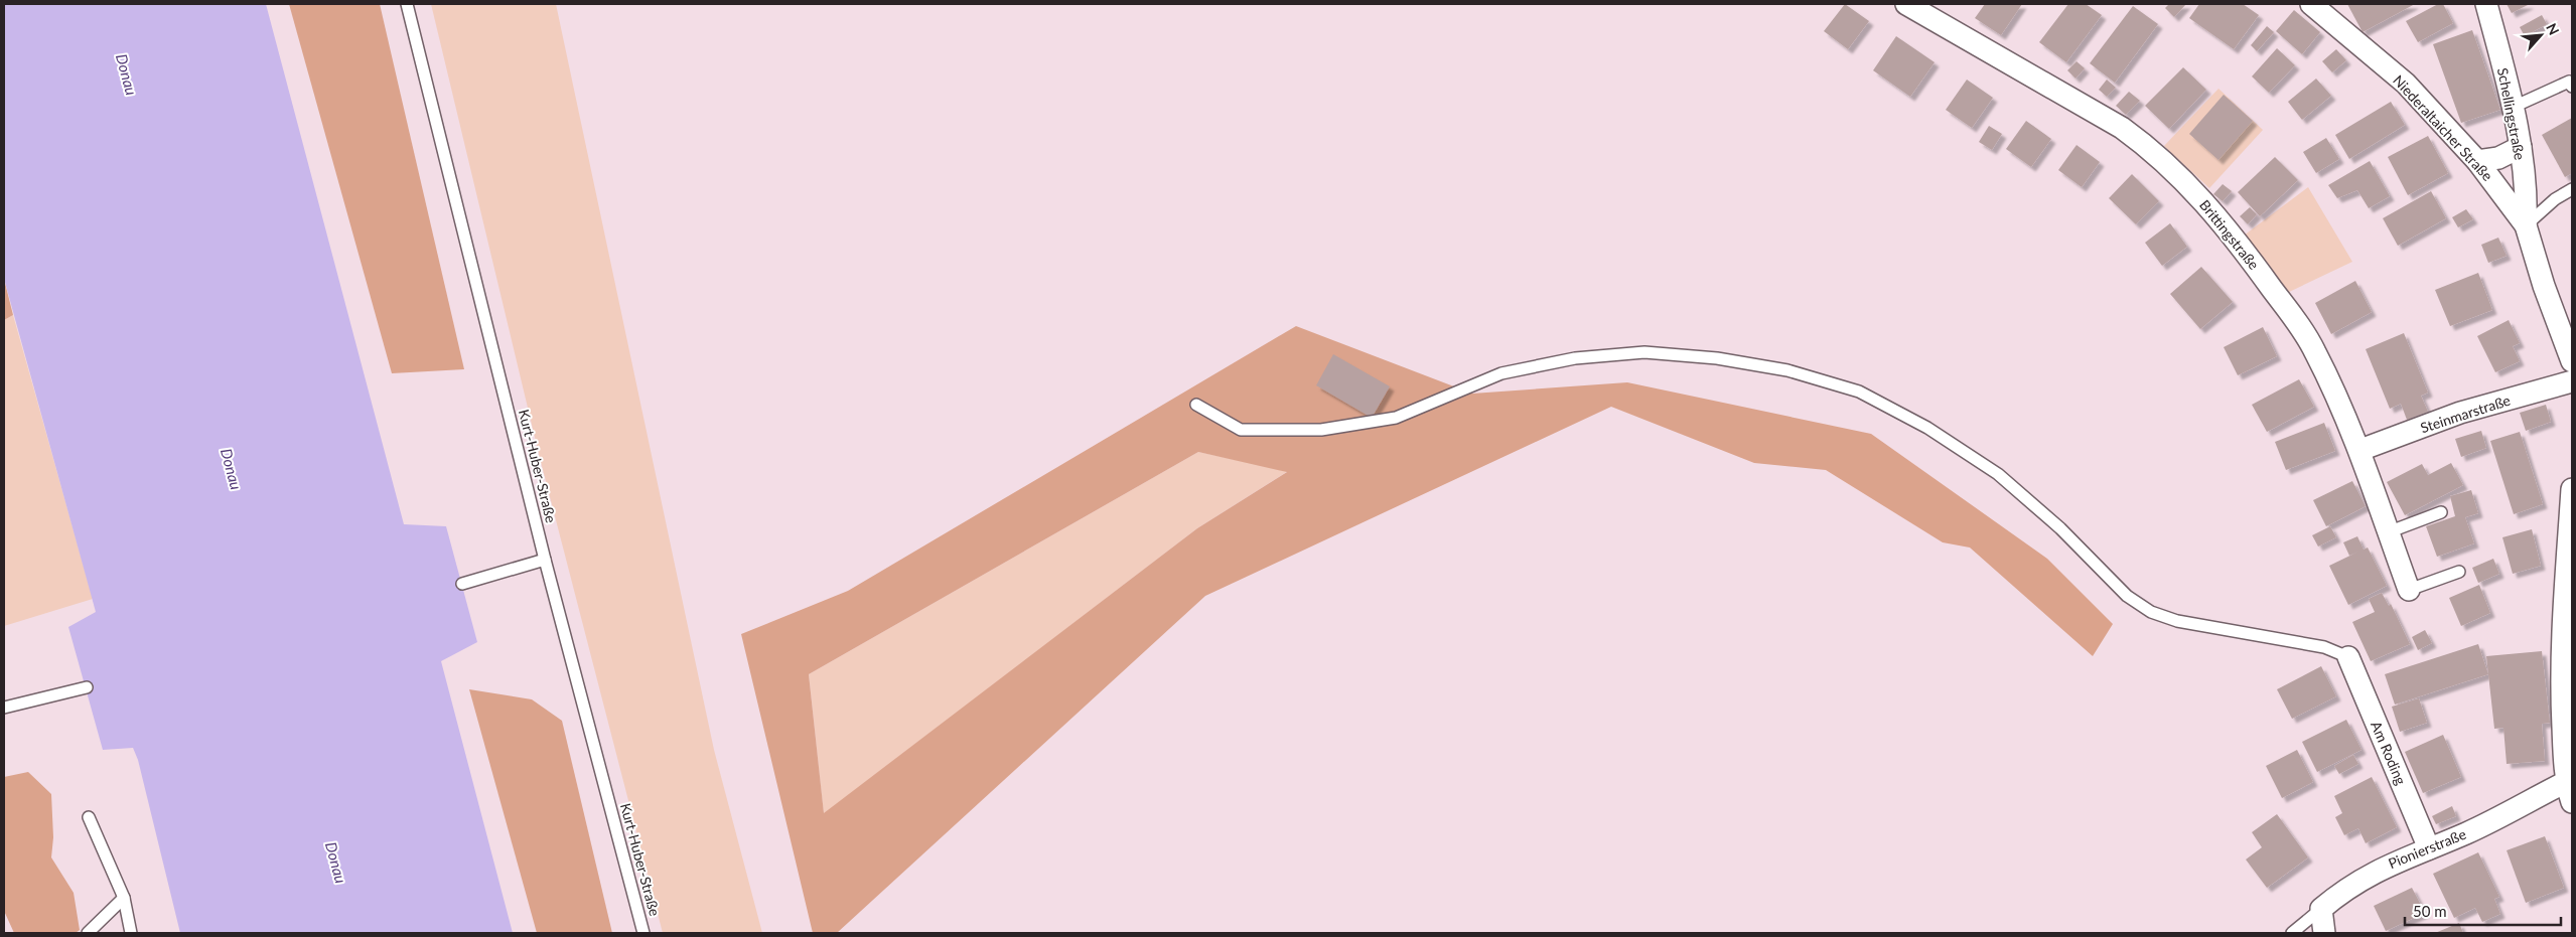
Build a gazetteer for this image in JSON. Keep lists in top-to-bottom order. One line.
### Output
{"streets":{"street":["Schellingstraße","Niederaltaicher Straße","Brittingstraße","Steinmarstraße","Am Roding","Pionierstraße"],"lane":["Kurt-Huber-Straße"]},"crossings":[["Schellingstraße","Niederaltaicher Straße"],["Brittingstraße","Steinmarstraße"],["Am Roding","Pionierstraße"]],"water":["Donau"],"scale_bar":"50 m","north":"top right"}
